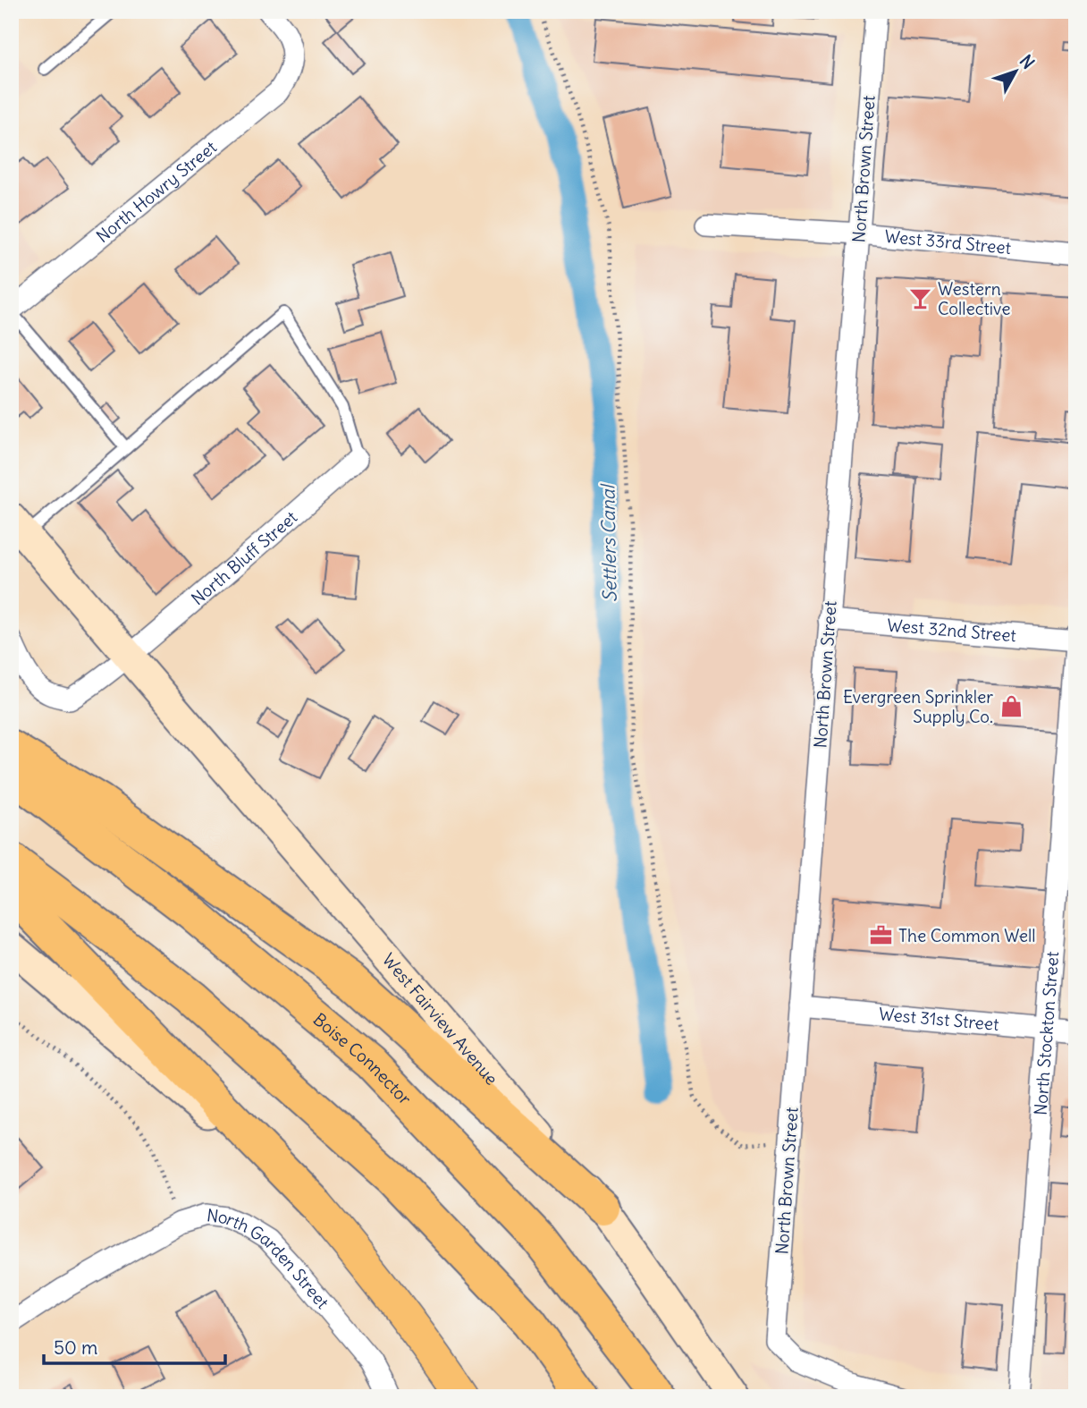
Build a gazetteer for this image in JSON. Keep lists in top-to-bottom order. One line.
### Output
{"streets":{"highway":["Boise Connector"],"main road":["West Fairview Avenue"],"street":["North Brown Street","North Howry Street","West 33rd Street","North Bluff Street","West 32nd Street","West 31st Street","North Stockton Street","North Garden Street"]},"crossings":[["North Brown Street","West 33rd Street"],["North Brown Street","West 32nd Street"],["North Brown Street","West 31st Street"],["North Bluff Street","West Fairview Avenue"],["West 32nd Street","North Stockton Street"],["West 31st Street","North Stockton Street"]],"water":["Settlers Canal"],"places":{"bar":["Western Collective"],"shop":["Evergreen Sprinkler Supply Co."],"office":["The Common Well"]},"scale_bar":"50 m","north":"top right"}
